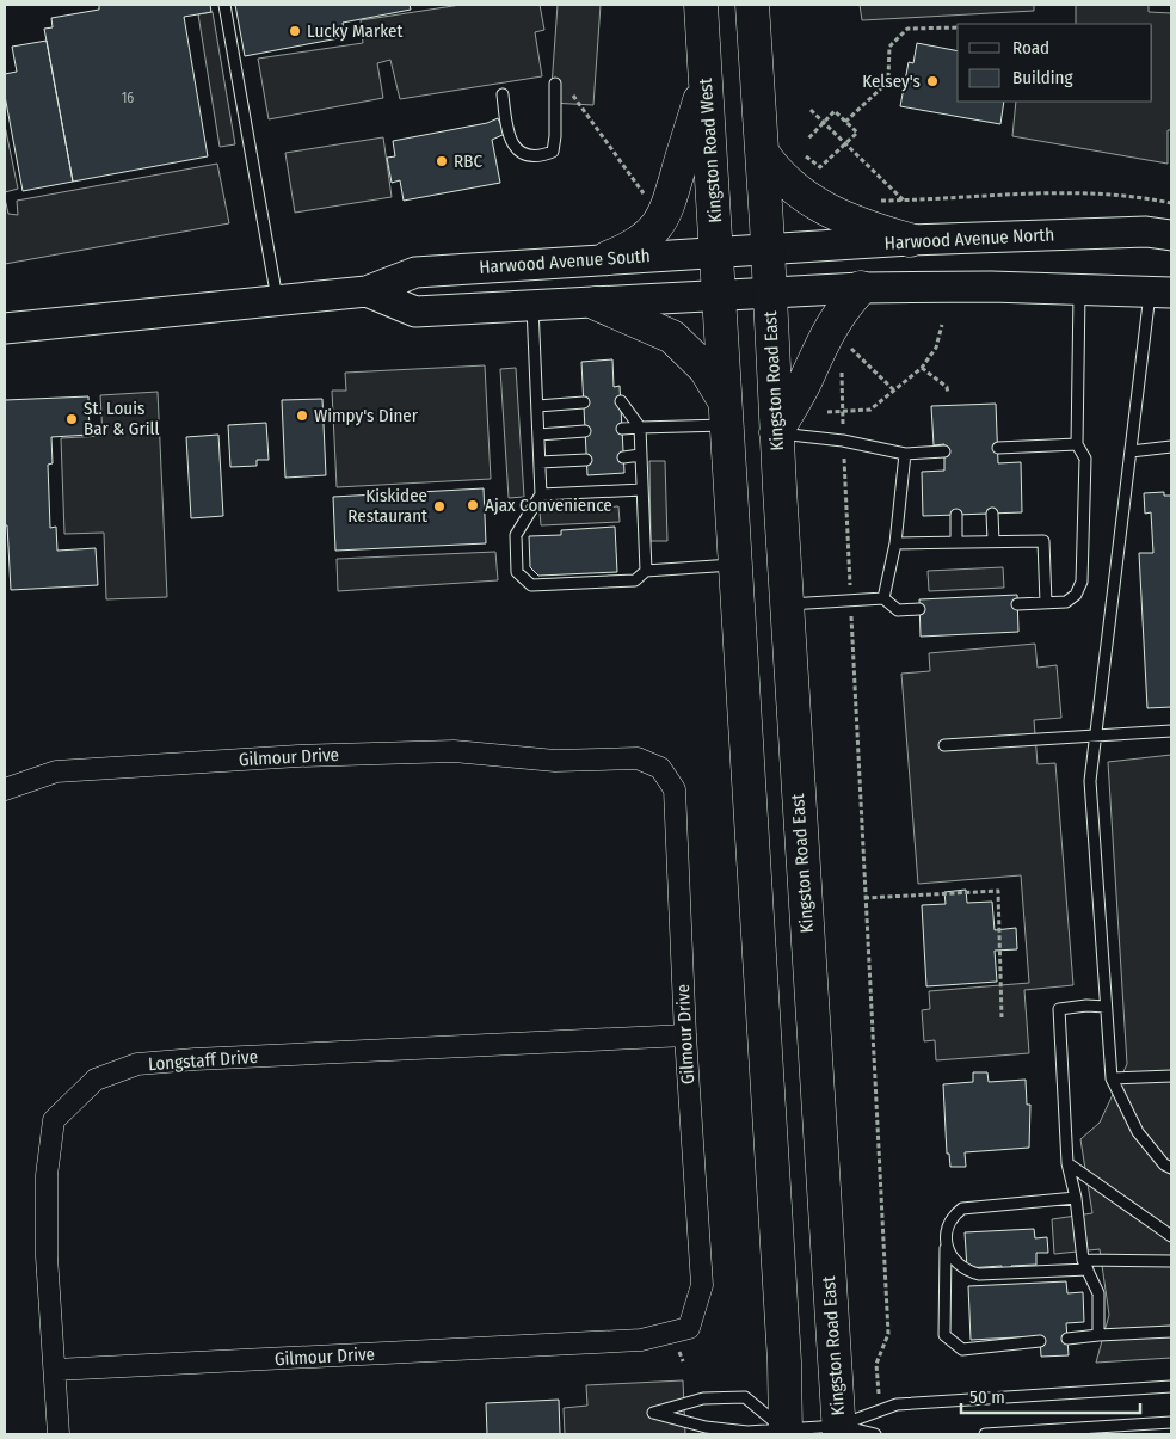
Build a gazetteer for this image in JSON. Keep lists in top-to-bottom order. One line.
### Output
{"streets":{"main road":["Kingston Road West","Harwood Avenue North","Harwood Avenue South","Kingston Road East"],"street":["Gilmour Drive","Longstaff Drive"]},"crossings":[["Kingston Road West","Harwood Avenue South"],["Harwood Avenue North","Harwood Avenue South"],["Harwood Avenue South","Kingston Road East"],["Gilmour Drive","Longstaff Drive"]],"places":["Lucky Market","Kelsey's","RBC","Wimpy's Diner","St. Louis Bar & Grill","Ajax Convenience","Kiskidee Restaurant"],"house_numbers":["16"],"legend":["Road","Building"],"scale_bar":"50 m"}
